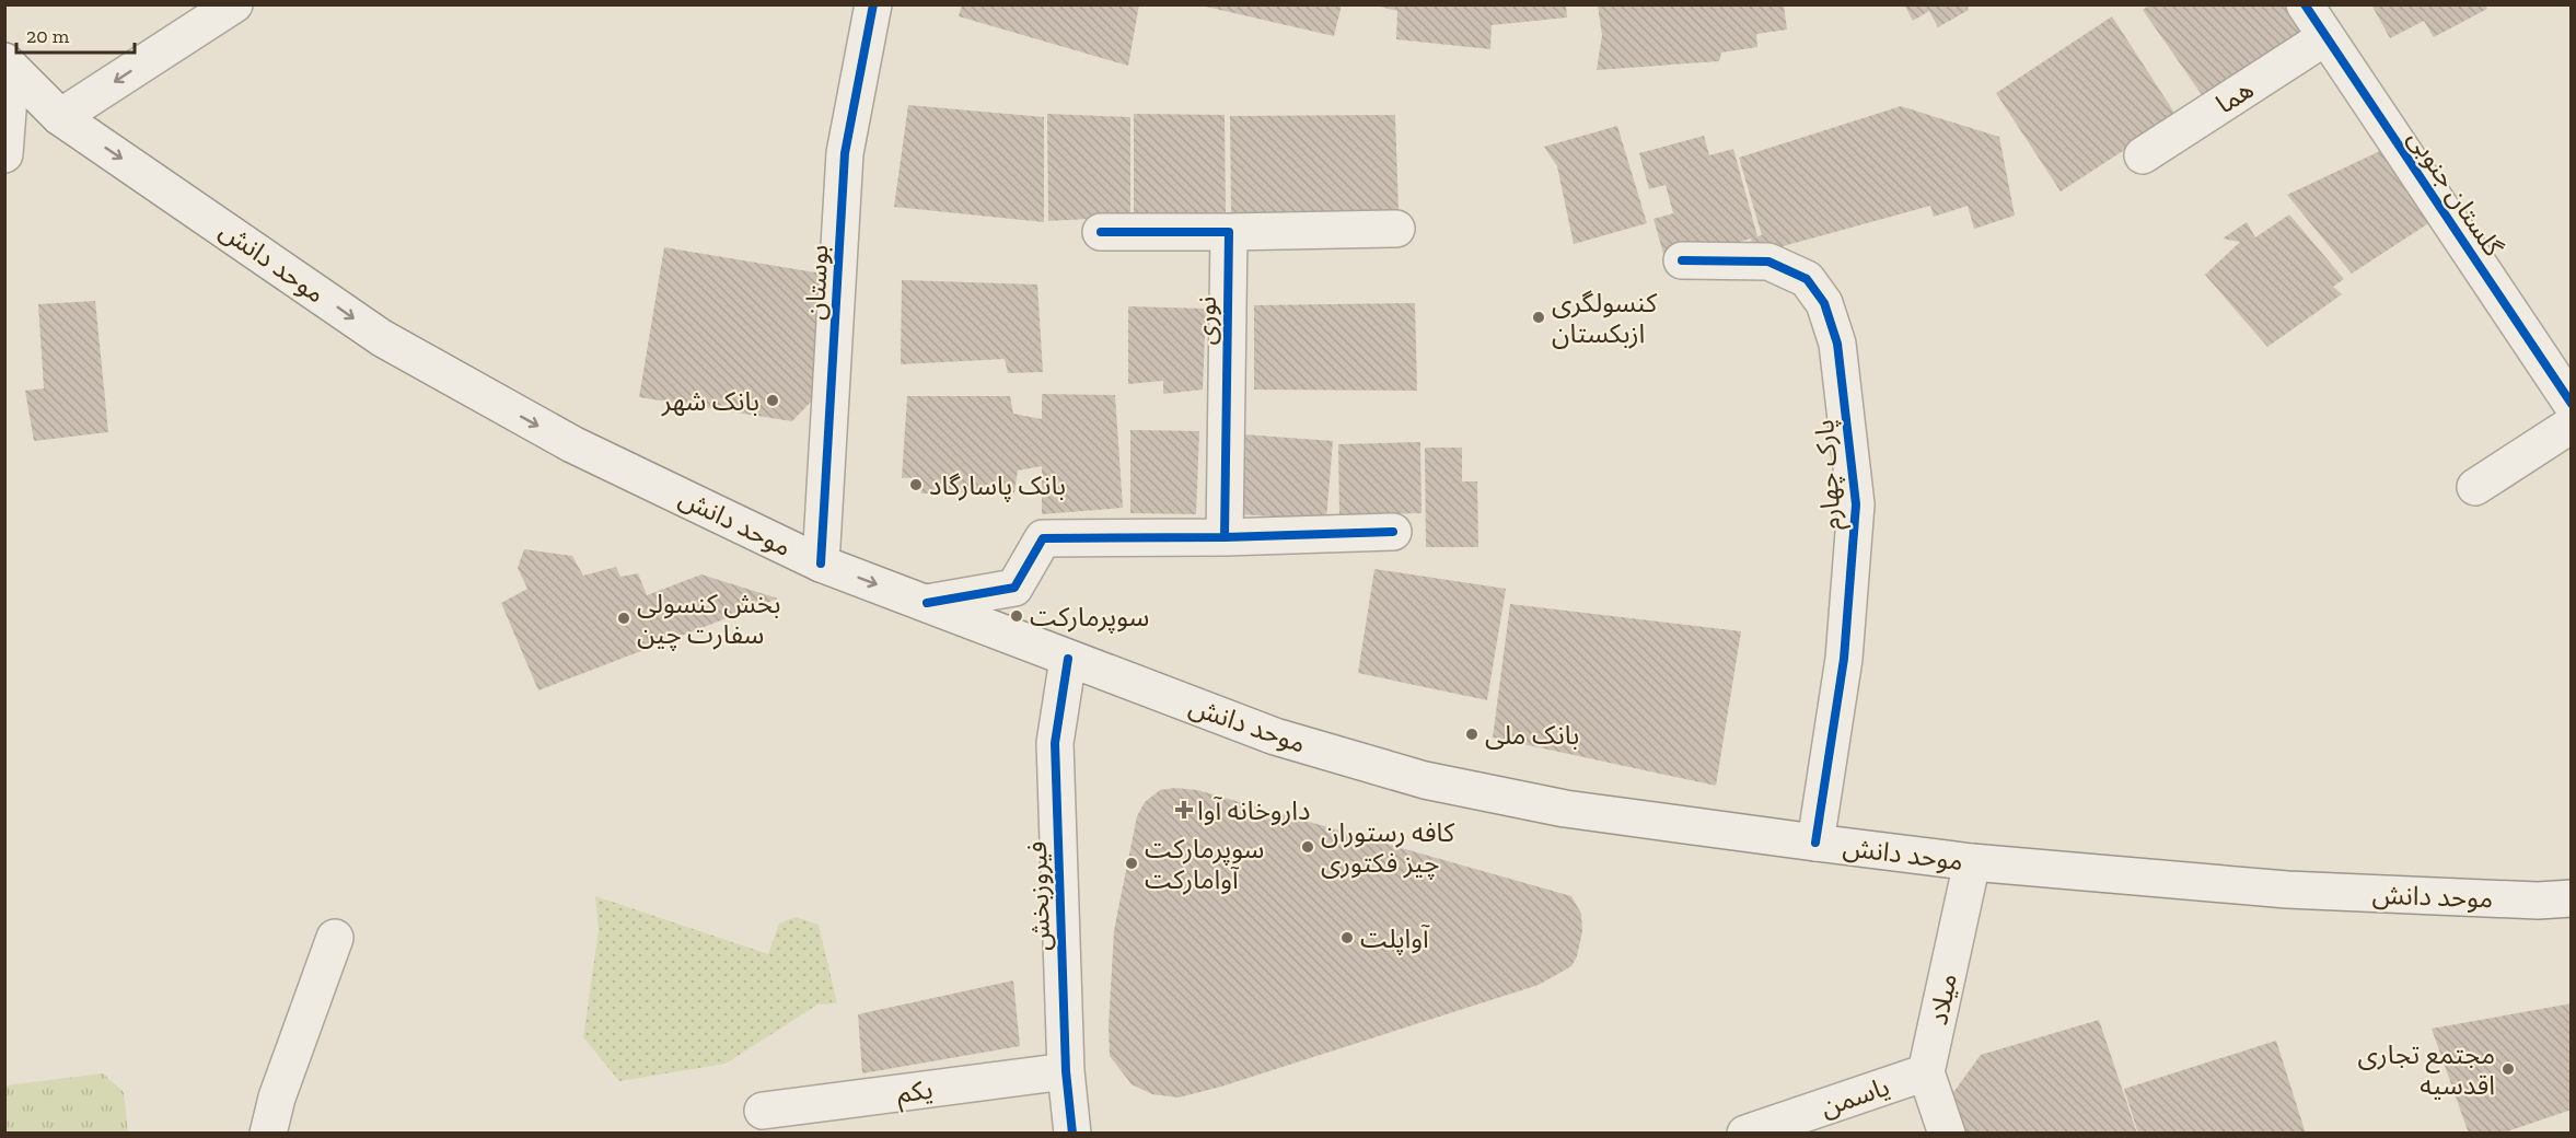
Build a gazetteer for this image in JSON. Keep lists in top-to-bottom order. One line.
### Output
{"streets":{"street":["هما","گلستان جنوبی","موحد دانش","بوستان","نوری","پارک چهارم","فیروزبخش","میلاد","یکم","یاسمن"]},"crossings":[["هما","گلستان جنوبی"],["موحد دانش","بوستان"],["موحد دانش","پارک چهارم"],["موحد دانش","فیروزبخش"],["موحد دانش","میلاد"],["فیروزبخش","یکم"],["میلاد","یاسمن"]],"one_way":["موحد دانش"],"places":{"other":["کنسولگری ازبکستان","بانک شهر","بانک پاسارگاد","سوپرمارکت","بخش کنسولی سفارت چین","بانک ملی","کافه رستوران چیز فکتوری","سوپرمارکت آوامارکت","آواپلت","مجتمع تجاری اقدسیه"],"health":["داروخانه آوا"]},"scale_bar":"20 m"}
